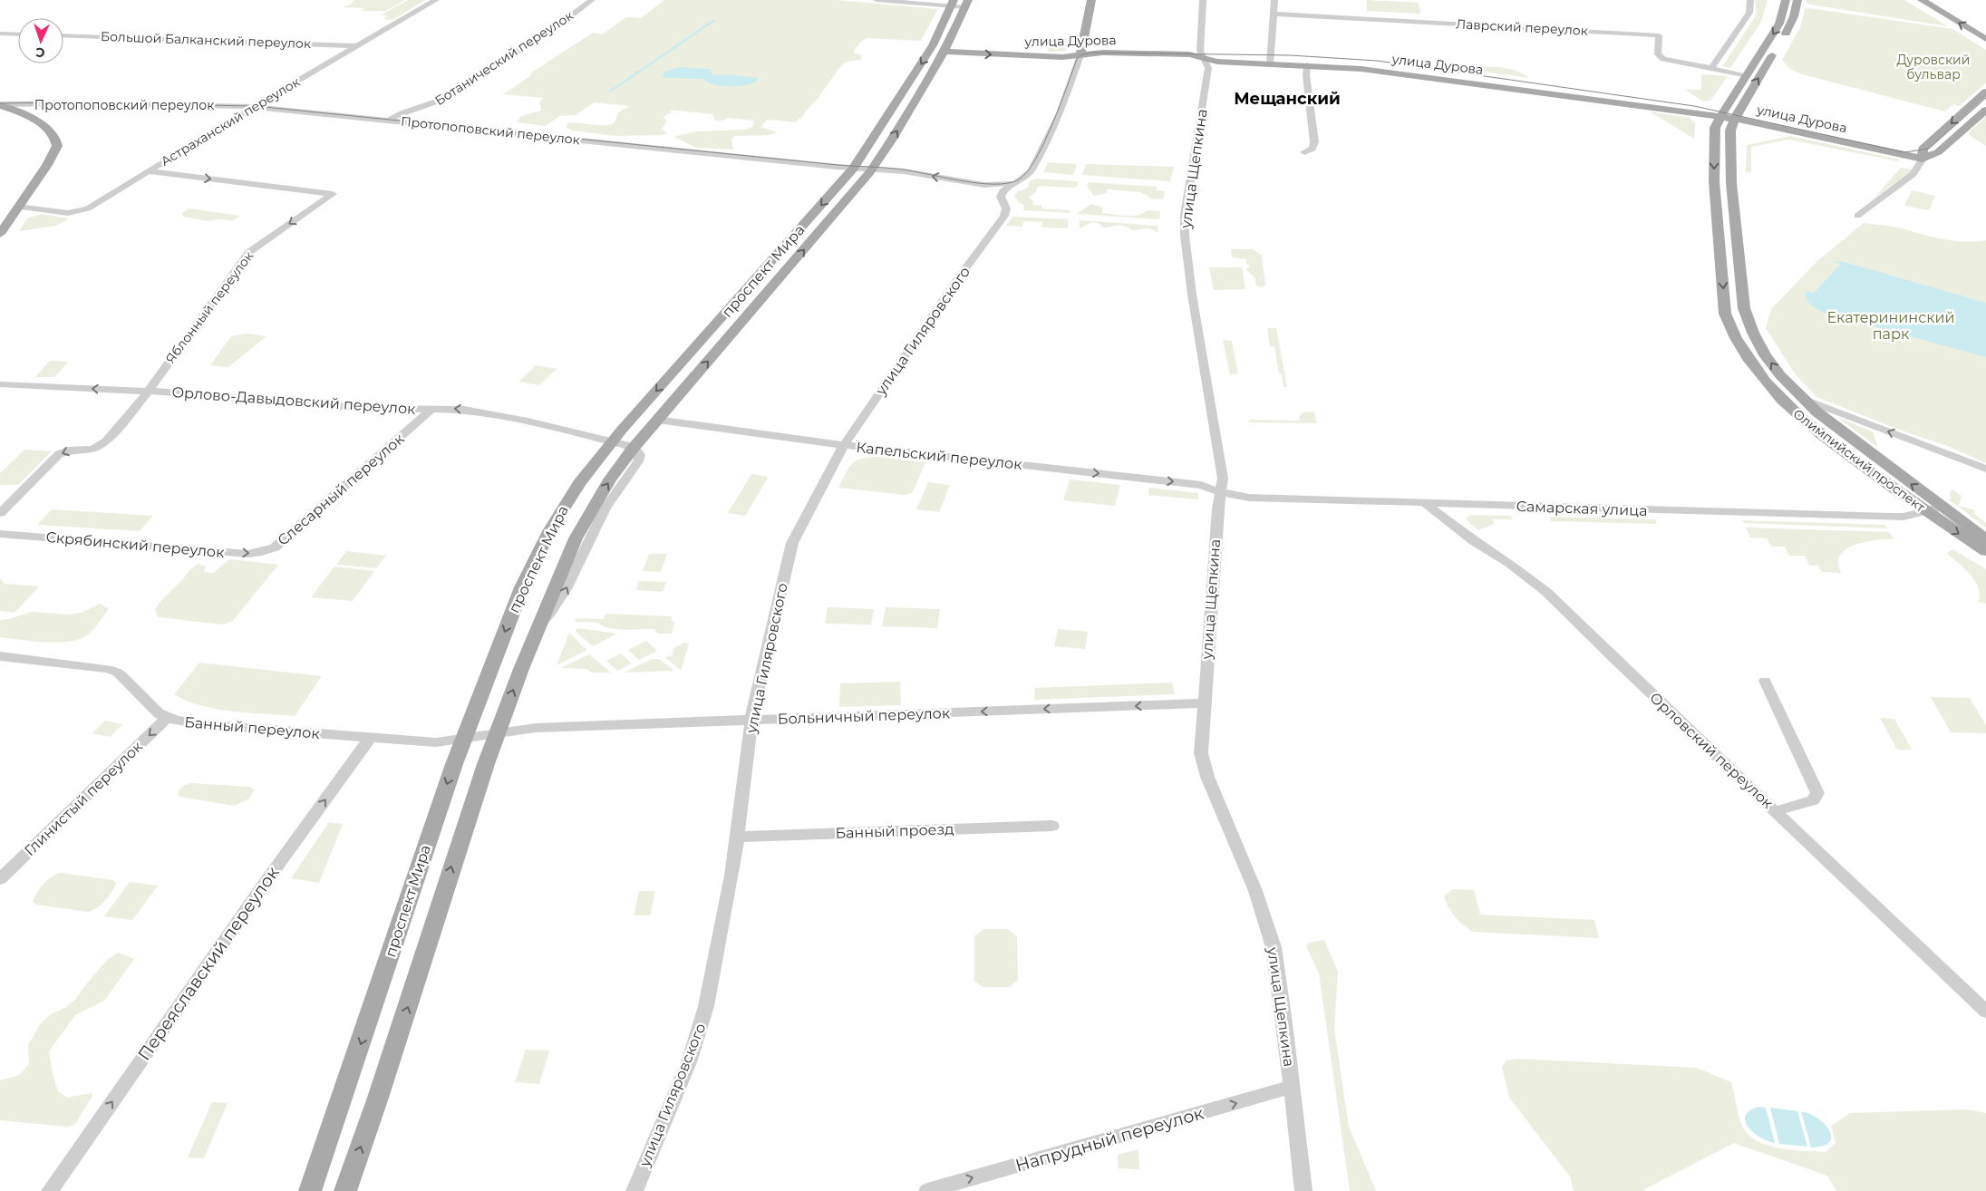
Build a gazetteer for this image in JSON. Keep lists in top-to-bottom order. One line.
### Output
{"streets":{"main road":["улица Дурова","проспект Мира","улица Гиляровского","Олимпийский проспект"],"street":["Лаврский переулок","Большой Балканский переулок","Ботанический переулок","Протопоповский переулок","Астраханский переулок","улица Щепкина","Яблонный переулок","Орлово-Давыдовский переулок","Капельский переулок","Слесарный переулок","Самарская улица","Скрябинский переулок","Больничный переулок","Банный переулок","Орловский переулок","Глинистый переулок","Банный проезд","Переяславский переулок","Напрудный переулок"]},"crossings":[["Лаврский переулок","Олимпийский проспект"],["Большой Балканский переулок","Астраханский переулок"],["улица Дурова","улица Щепкина"],["улица Дурова","проспект Мира"],["улица Дурова","улица Гиляровского"],["улица Дурова","Олимпийский проспект"],["Ботанический переулок","Протопоповский переулок"],["Протопоповский переулок","Астраханский переулок"],["Протопоповский переулок","проспект Мира"],["Астраханский переулок","Яблонный переулок"],["улица Щепкина","Капельский переулок"],["улица Щепкина","Самарская улица"],["улица Щепкина","Больничный переулок"],["улица Щепкина","Напрудный переулок"],["проспект Мира","Орлово-Давыдовский переулок"],["проспект Мира","Капельский переулок"],["проспект Мира","Больничный переулок"],["проспект Мира","Банный переулок"],["Яблонный переулок","Орлово-Давыдовский переулок"],["улица Гиляровского","Капельский переулок"],["улица Гиляровского","Больничный переулок"],["улица Гиляровского","Банный проезд"],["Орлово-Давыдовский переулок","Слесарный переулок"],["Капельский переулок","Самарская улица"],["Олимпийский проспект","Самарская улица"],["Слесарный переулок","Скрябинский переулок"],["Самарская улица","Орловский переулок"],["Больничный переулок","Банный переулок"],["Банный переулок","Глинистый переулок"],["Банный переулок","Переяславский переулок"]],"one_way":["Орлово-Давыдовский переулок","Капельский переулок","Скрябинский переулок","Больничный переулок","Глинистый переулок","Переяславский переулок","Напрудный переулок"],"districts":["Мещанский"],"parks":["Дуровский бульвар","Екатерининский парк"],"north":"bottom"}
